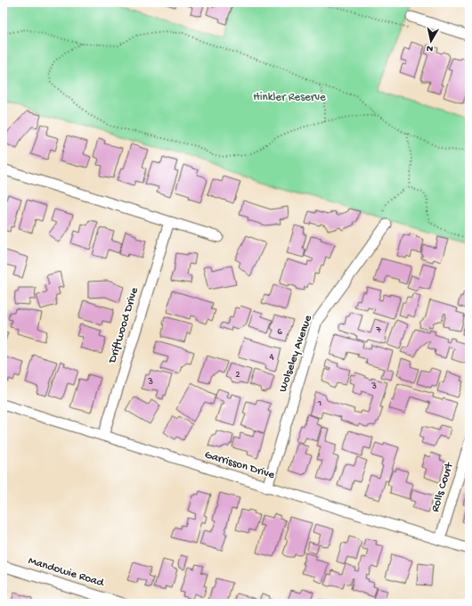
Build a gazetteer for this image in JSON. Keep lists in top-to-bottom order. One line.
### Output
{"streets":{"street":["Driftwood Drive","Wolseley Avenue","Garrisson Drive","Rolls Court","Mandowie Road"]},"crossings":[["Driftwood Drive","Garrisson Drive"],["Wolseley Avenue","Garrisson Drive"],["Garrisson Drive","Rolls Court"]],"parks":["Hinkler Reserve"],"house_numbers":["7","6","4","2","3","3","1"],"north":"bottom"}
